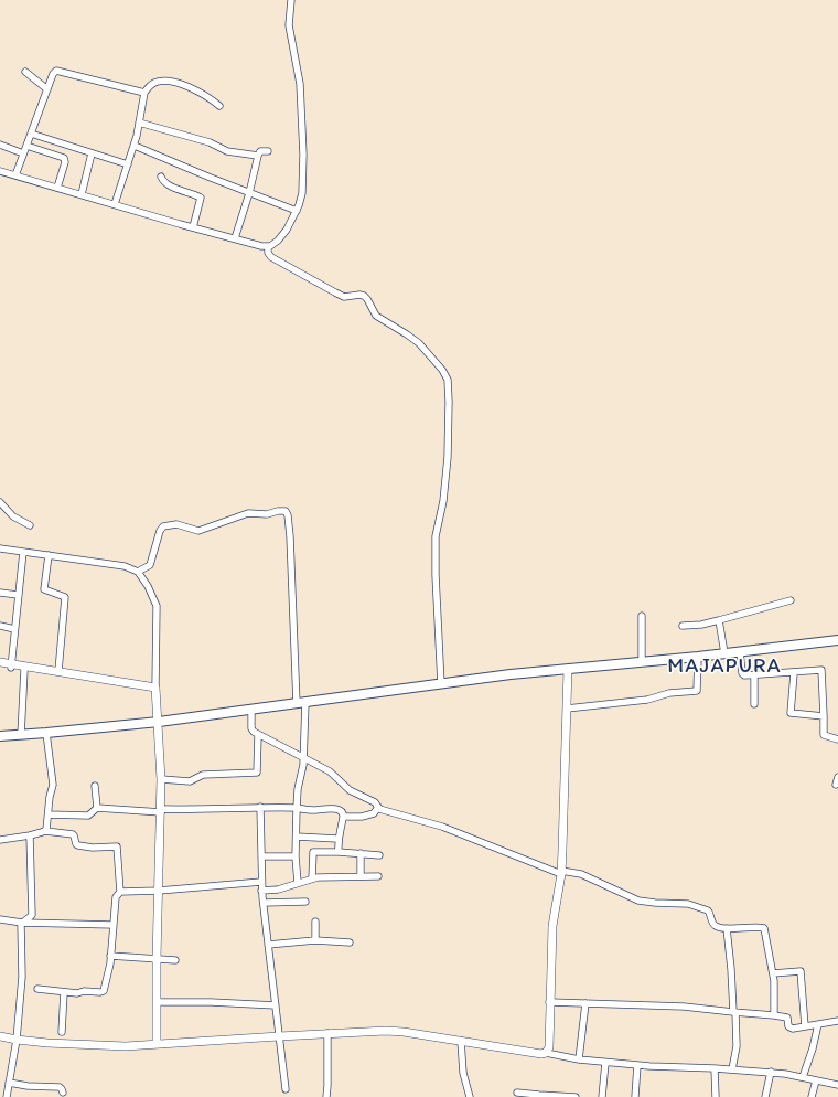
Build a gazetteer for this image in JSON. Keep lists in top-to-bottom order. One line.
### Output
{"districts":["MAJAPURA"]}
